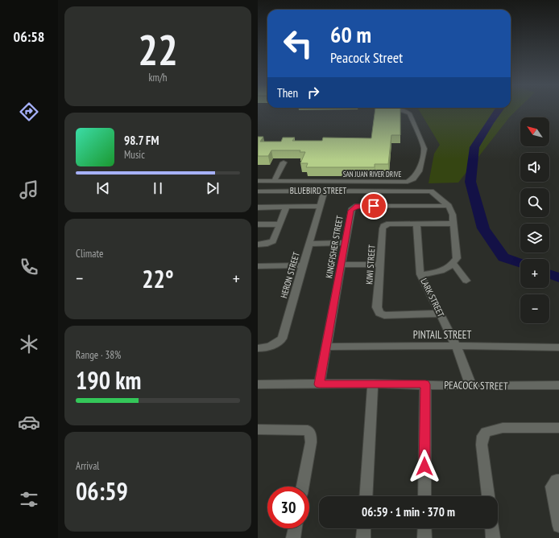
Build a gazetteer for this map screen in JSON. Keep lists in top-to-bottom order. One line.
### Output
{"streets":{"street":["SAN JUAN RIVER DRIVE","BLUEBIRD STREET","KINGFISHER STREET","KIWI STREET","HERON STREET","LARK STREET","PINTAIL STREET","PEACOCK STREET"]},"crossings":[["BLUEBIRD STREET","KINGFISHER STREET"],["BLUEBIRD STREET","HERON STREET"],["KINGFISHER STREET","PINTAIL STREET"],["KINGFISHER STREET","PEACOCK STREET"],["KIWI STREET","LARK STREET"],["LARK STREET","PINTAIL STREET"],["LARK STREET","PEACOCK STREET"]],"north":"top left","page":{"tabs":"06:58","tile":[["22","km/h"],"Climate",["Range · 38%","190 km"],["Arrival","06:59"]],"turn":["60 m","Peacock Street"],"then":"Then","map_buttons":["+","−"],"song":["98.7 FM","Music"],"heat":["−","22°","+"],"limit":"30","trip":"06:59 · 1 min · 370 m"}}
